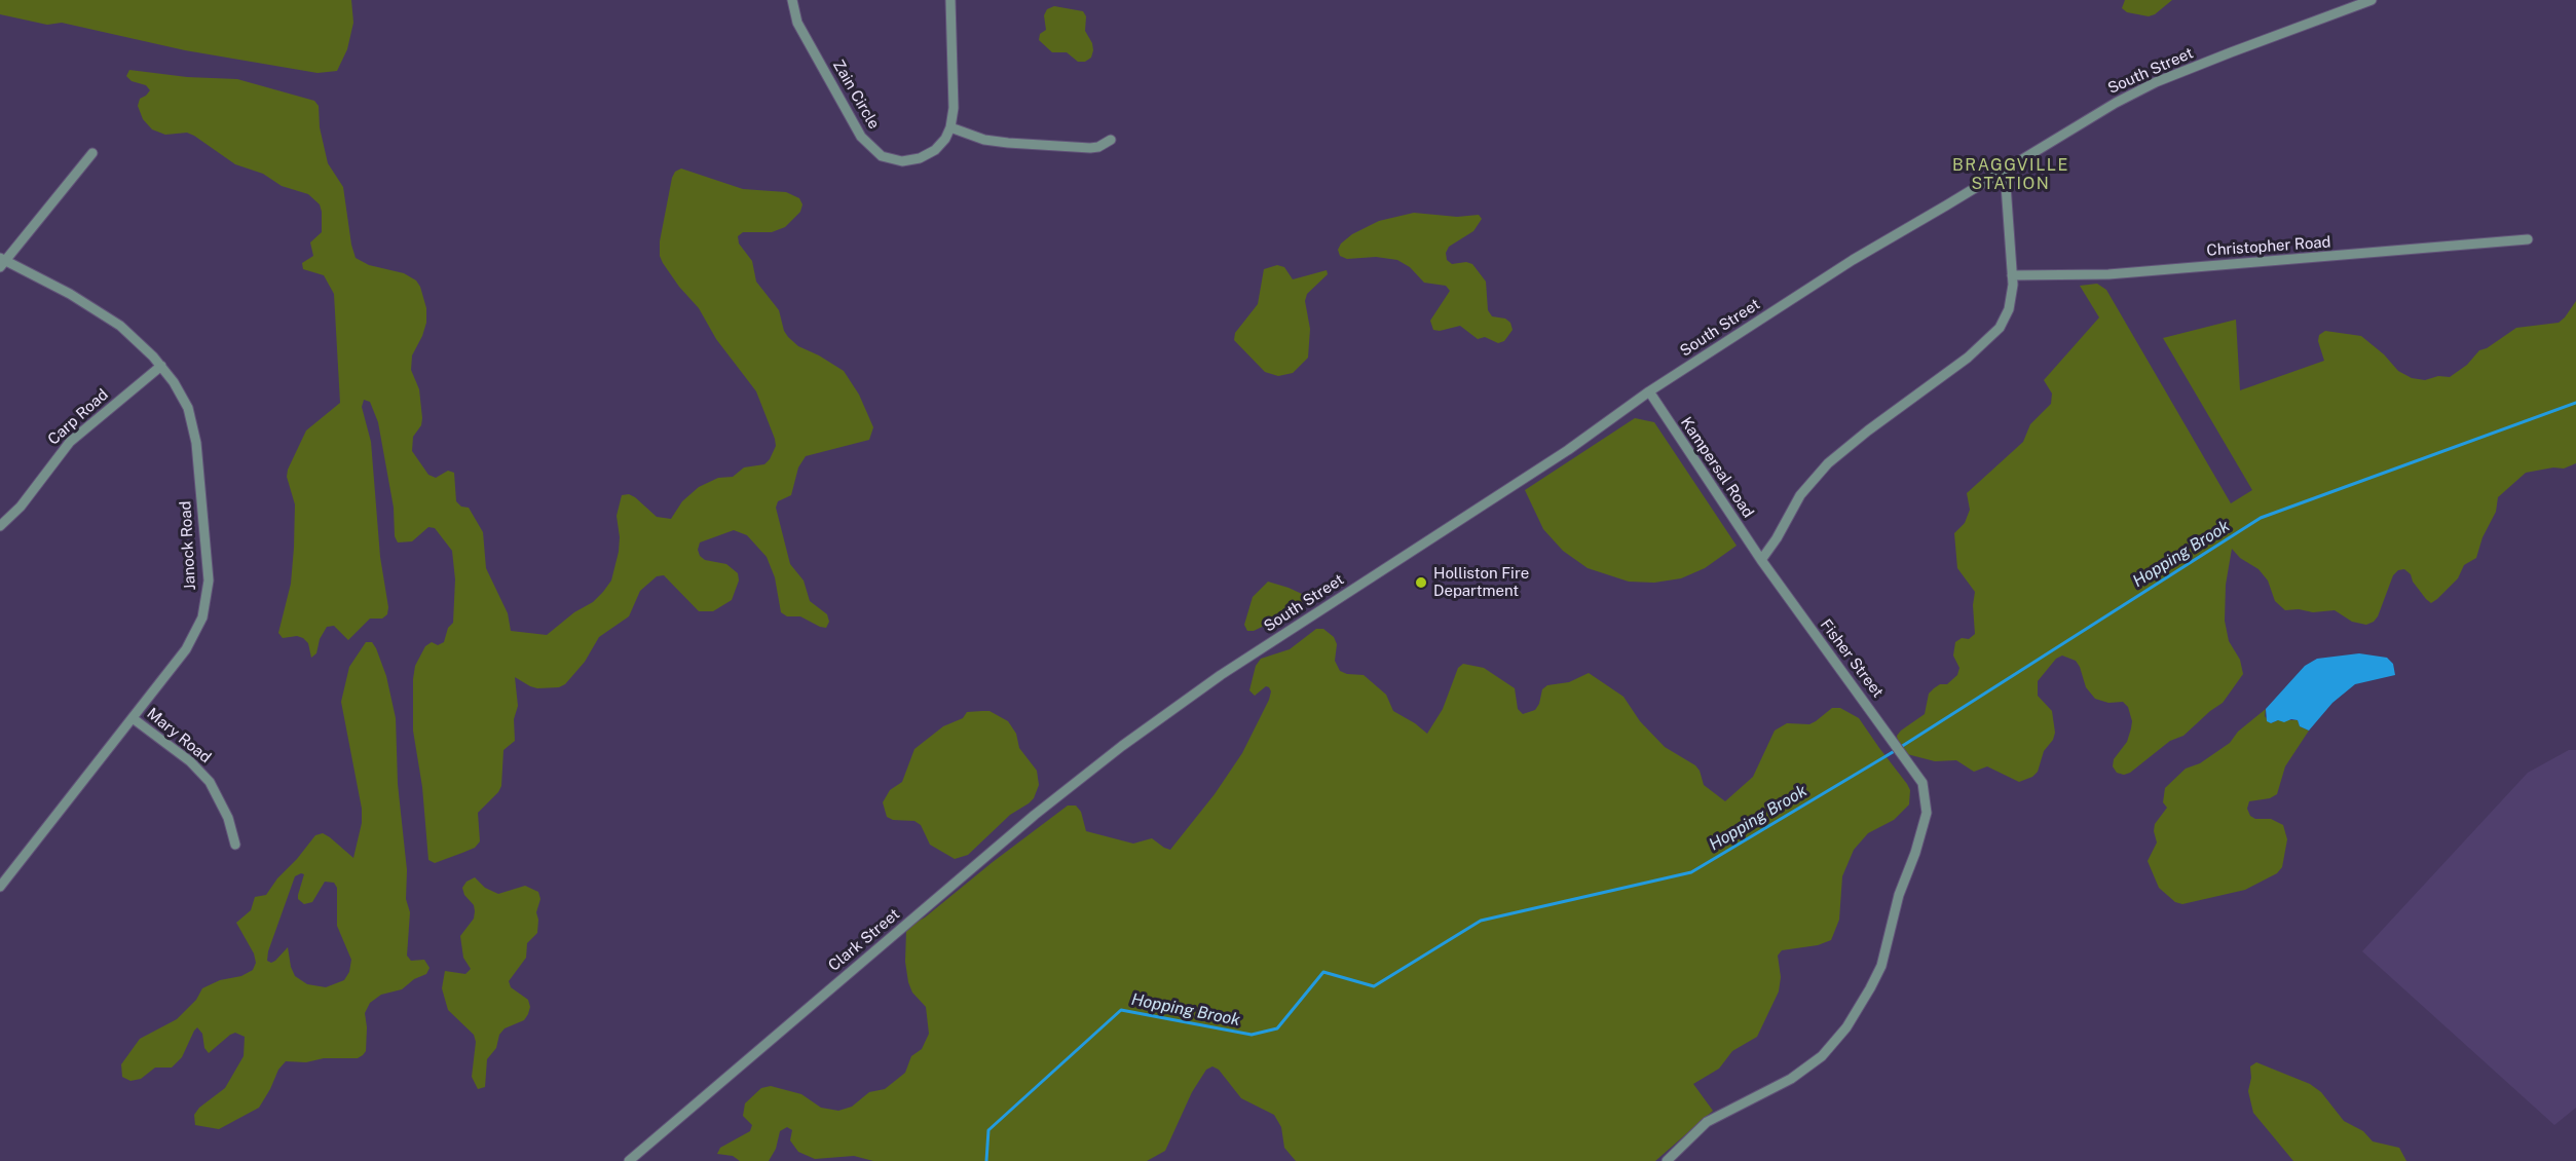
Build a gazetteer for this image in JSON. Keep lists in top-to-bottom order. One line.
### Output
{"streets":{"street":["South Street","Zain Circle","Christopher Road","Carp Road","Kampersal Road","Janock Road","Fisher Street","Mary Road","Clark Street"]},"crossings":[["South Street","Kampersal Road"],["South Street","Clark Street"],["Carp Road","Janock Road"],["Kampersal Road","Fisher Street"],["Janock Road","Mary Road"]],"districts":["BRAGGVILLE STATION"],"water":["Hopping Brook"],"places":["Holliston Fire Department"]}
